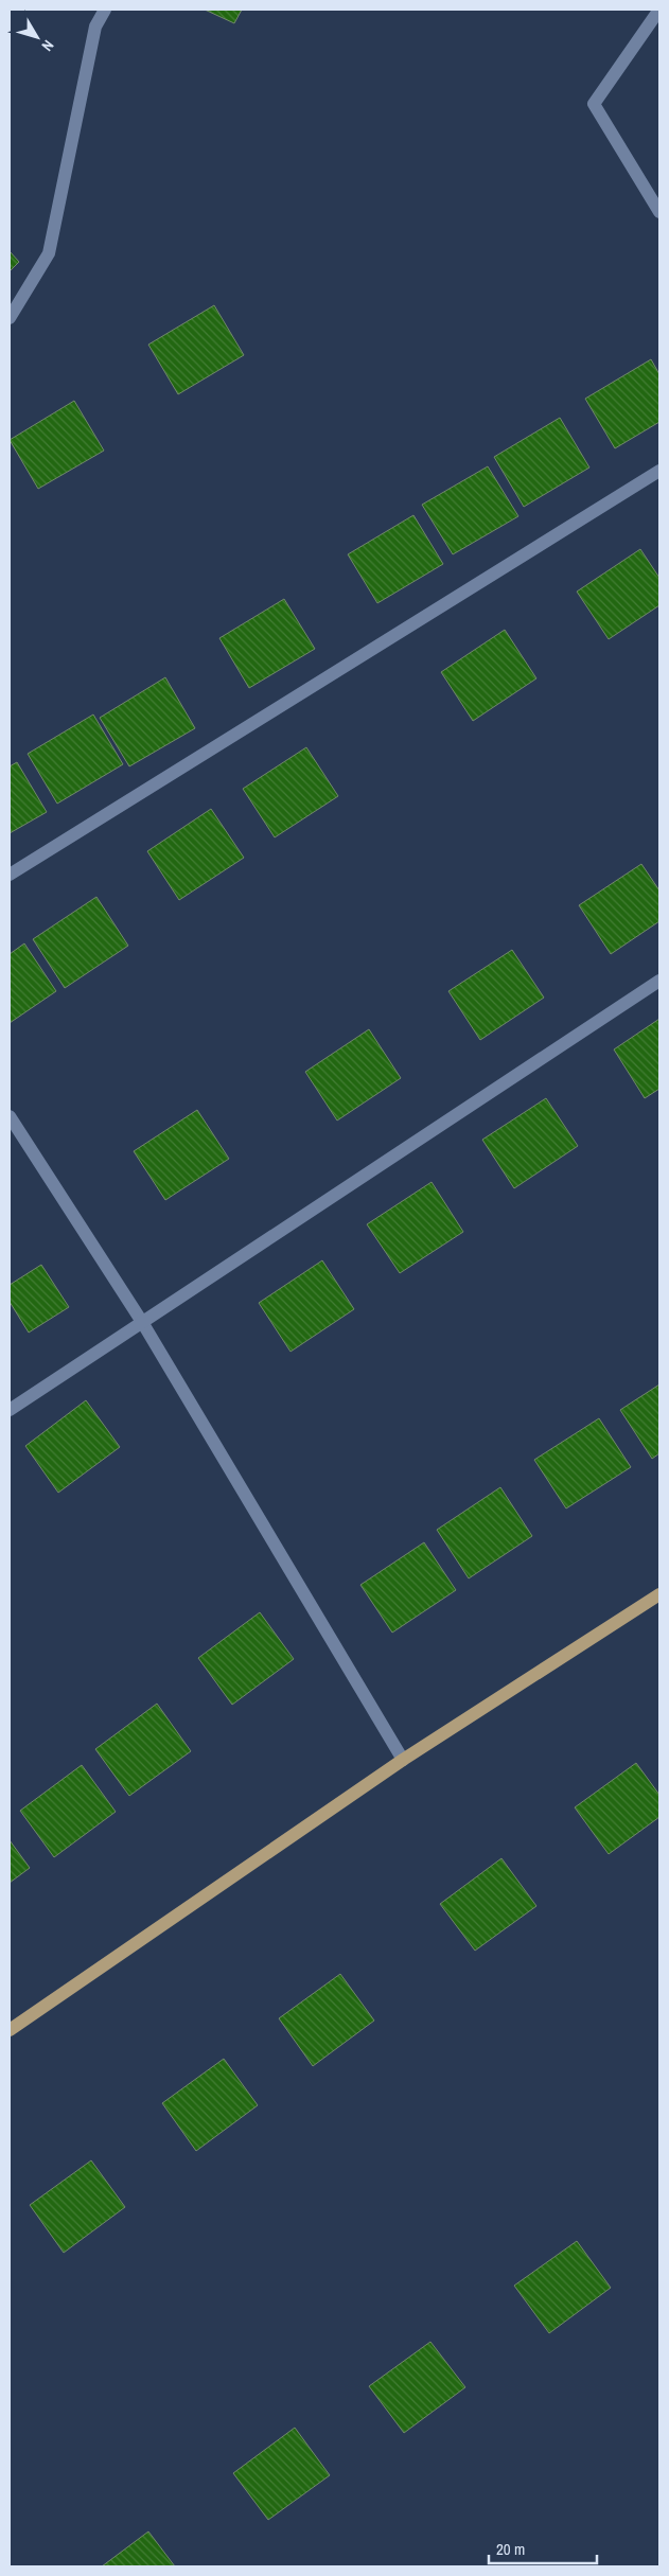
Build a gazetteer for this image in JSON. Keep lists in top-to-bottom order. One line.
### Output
{"scale_bar":"20 m","north":"bottom right"}
